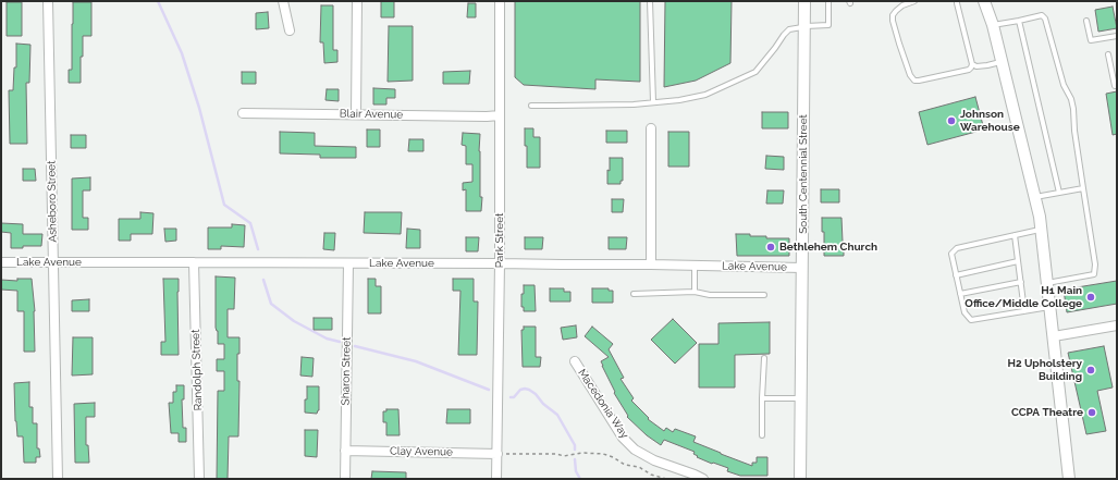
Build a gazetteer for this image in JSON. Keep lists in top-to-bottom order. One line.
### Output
{"streets":{"street":["Blair Avenue","South Centennial Street","Asheboro Street","Park Street","Lake Avenue","Randolph Street","Sharon Street","Macedonia Way","Clay Avenue"]},"crossings":[["Blair Avenue","Park Street"],["South Centennial Street","Lake Avenue"],["Asheboro Street","Lake Avenue"],["Park Street","Lake Avenue"],["Park Street","Clay Avenue"],["Lake Avenue","Randolph Street"],["Lake Avenue","Sharon Street"],["Sharon Street","Clay Avenue"]],"places":["Johnson Warehouse","Bethlehem Church","H1 Main Office/Middle College","H2 Upholstery Building","CCPA Theatre"]}
